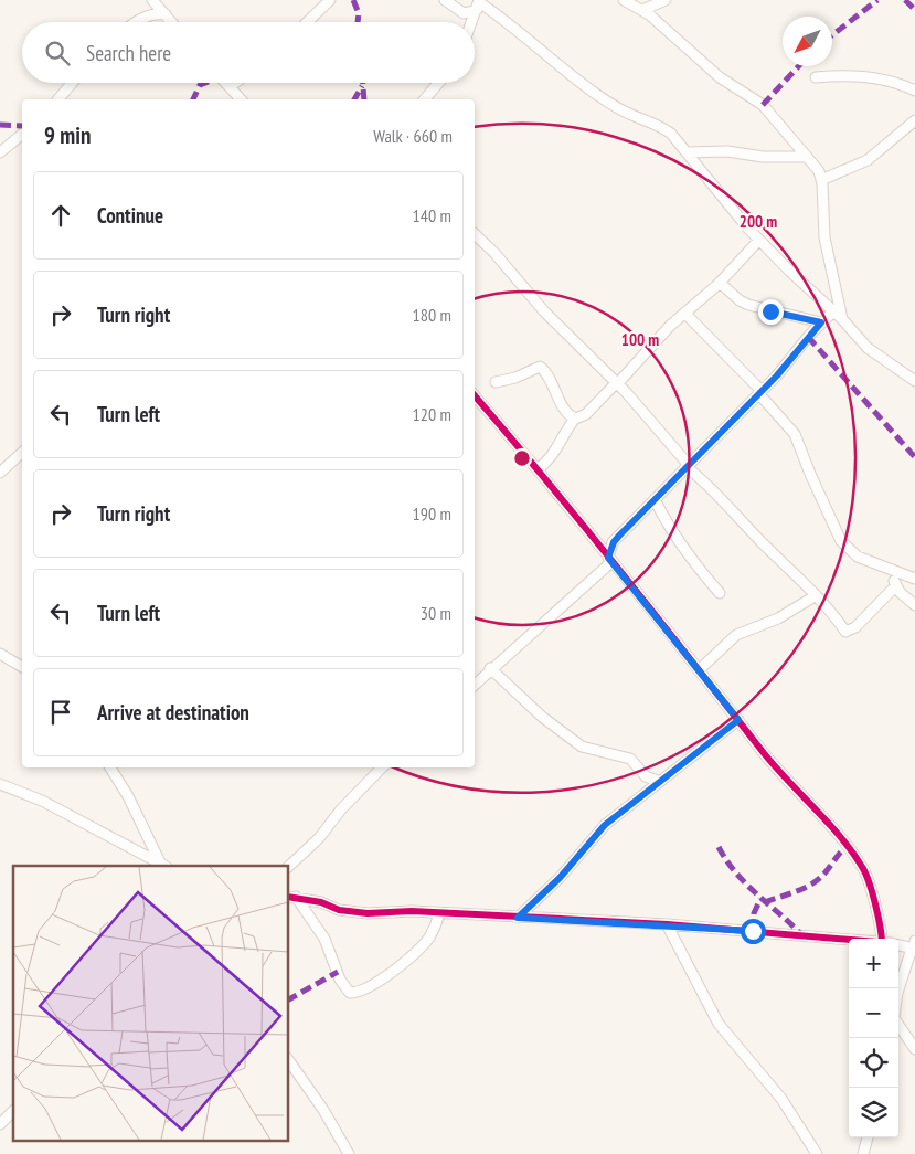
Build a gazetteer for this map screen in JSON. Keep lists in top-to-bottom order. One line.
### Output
{"north":"bottom left","page":{"search":"Search here","heading":["9 min","Walk · 660 m"],"list":[["Continue","140 m"],["Turn right","180 m"],["Turn left","120 m"],["Turn right","190 m"],["Turn left","30 m"],"Arrive at destination"],"map_buttons":["+","−"]},"rings":["200 m","100 m"]}
